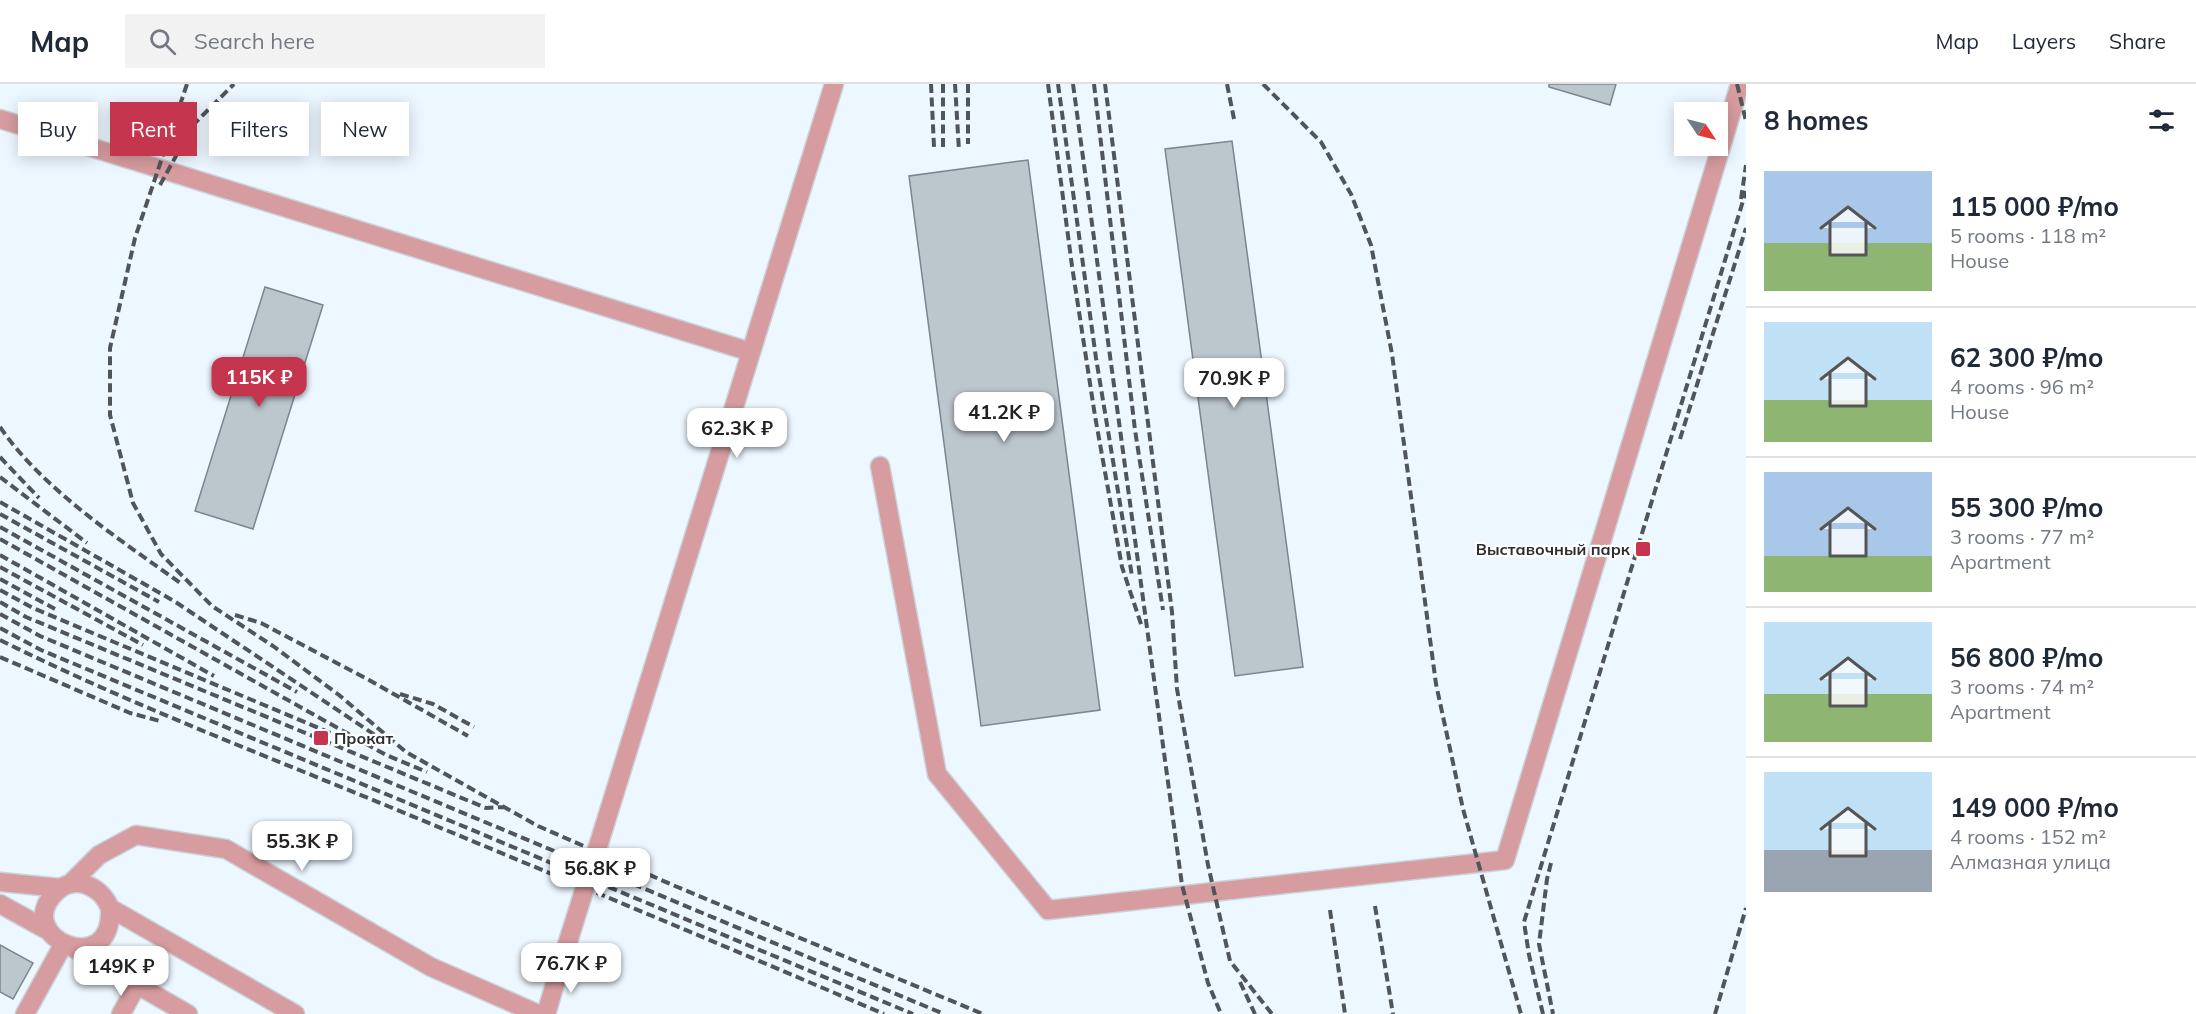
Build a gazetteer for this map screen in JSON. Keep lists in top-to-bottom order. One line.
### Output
{"places":{"transit":["Выставочный парк","Прокат"]},"north":"bottom right","page":{"header":"Map","search":"Search here","nav":["Map","Layers","Share"],"heading":"8 homes","chip":["Buy","Rent","Filters","New"],"list":[{"name":"115 000 ₽/mo","note":"5 rooms · 118 m² · House"},{"name":"62 300 ₽/mo","note":"4 rooms · 96 m² · House"},{"name":"55 300 ₽/mo","note":"3 rooms · 77 m² · Apartment"},{"name":"56 800 ₽/mo","note":"3 rooms · 74 m² · Apartment"},{"name":"149 000 ₽/mo","note":"4 rooms · 152 m² · Алмазная улица"}],"price":["115K ₽","70.9K ₽","41.2K ₽","62.3K ₽","55.3K ₽","56.8K ₽","76.7K ₽","149K ₽"]}}
